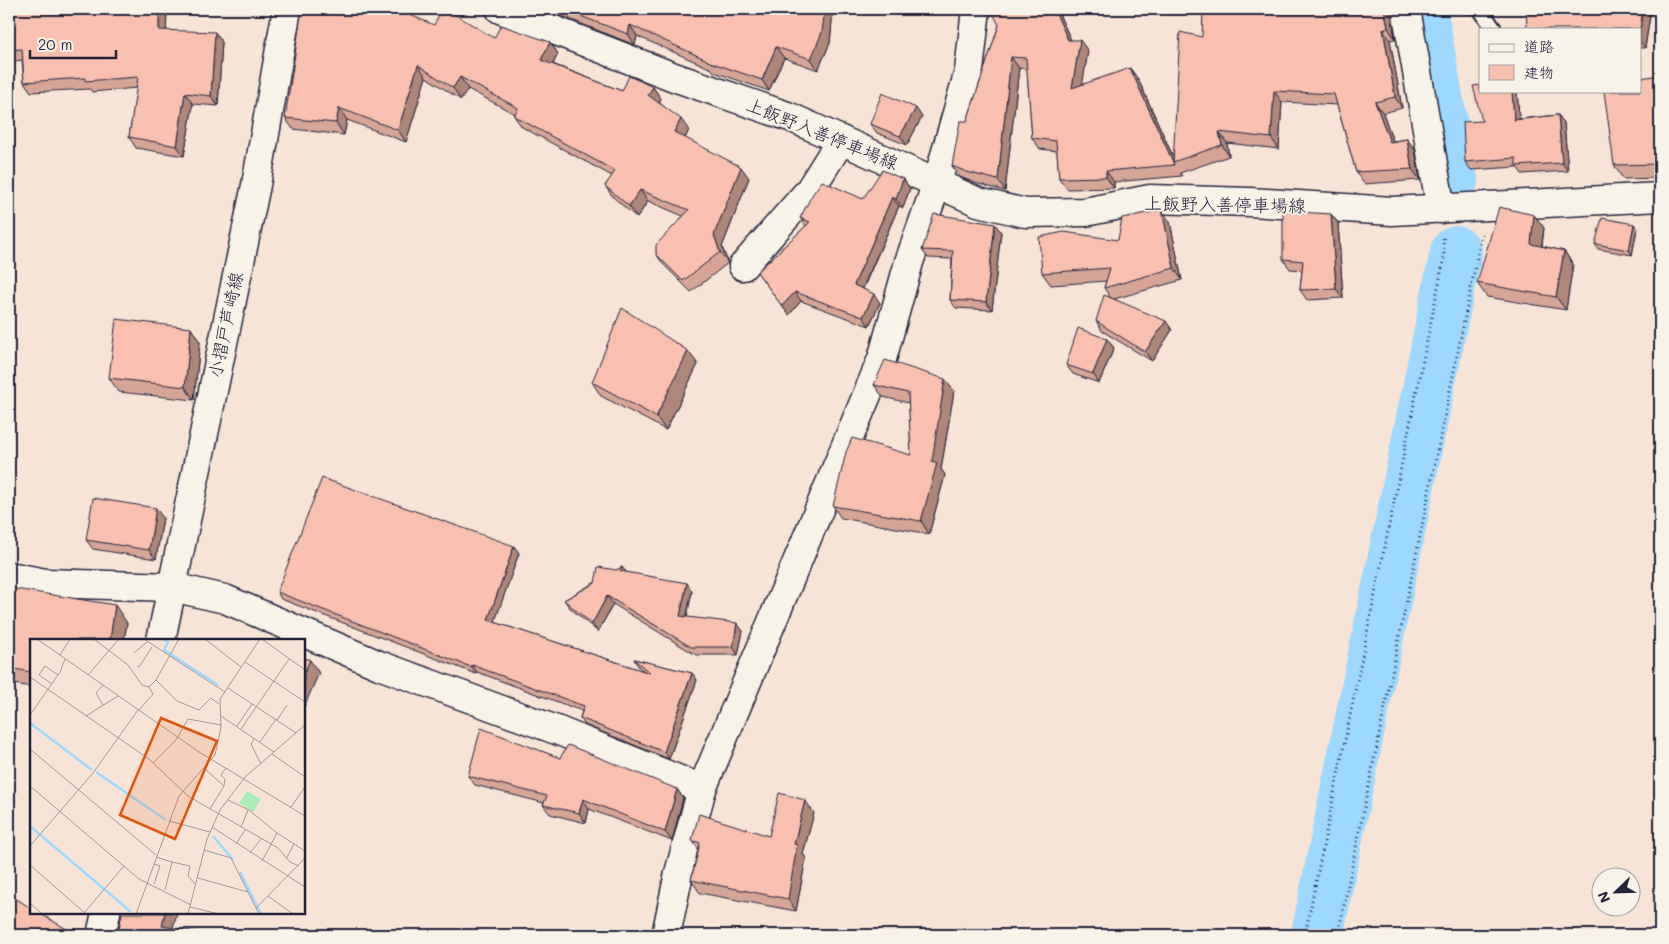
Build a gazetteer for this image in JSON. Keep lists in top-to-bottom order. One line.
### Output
{"streets":{"street":["上飯野入善停車場線","小摺戸芦崎線"]},"legend":["道路","建物"],"scale_bar":"20 m","north":"bottom left"}
